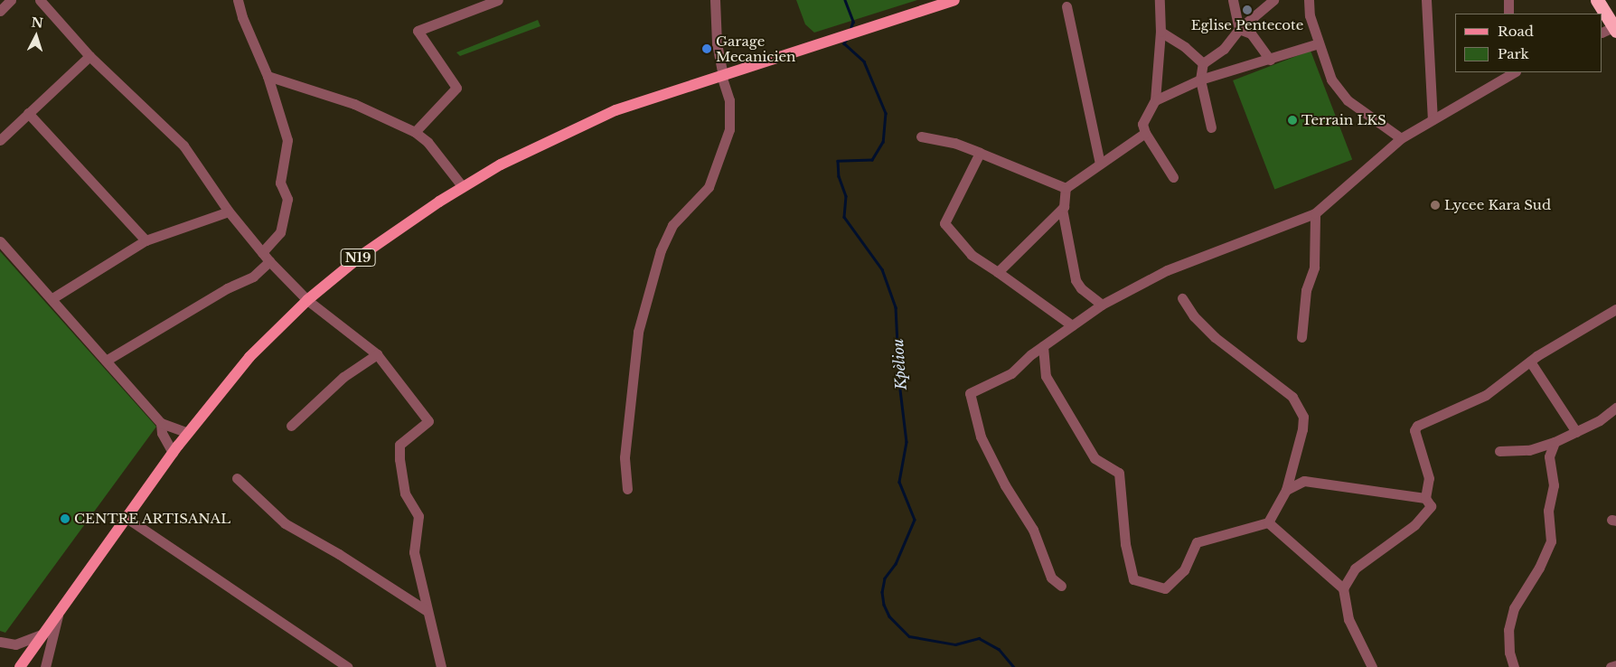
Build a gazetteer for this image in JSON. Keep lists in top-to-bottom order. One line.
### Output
{"streets":{"main road":["N19"]},"water":["Kpèliou"],"places":["Eglise Pentecote","Garage Mecanicien","Terrain LKS","Lycee Kara Sud","CENTRE ARTISANAL"],"legend":["Road","Park"],"north":"top"}
